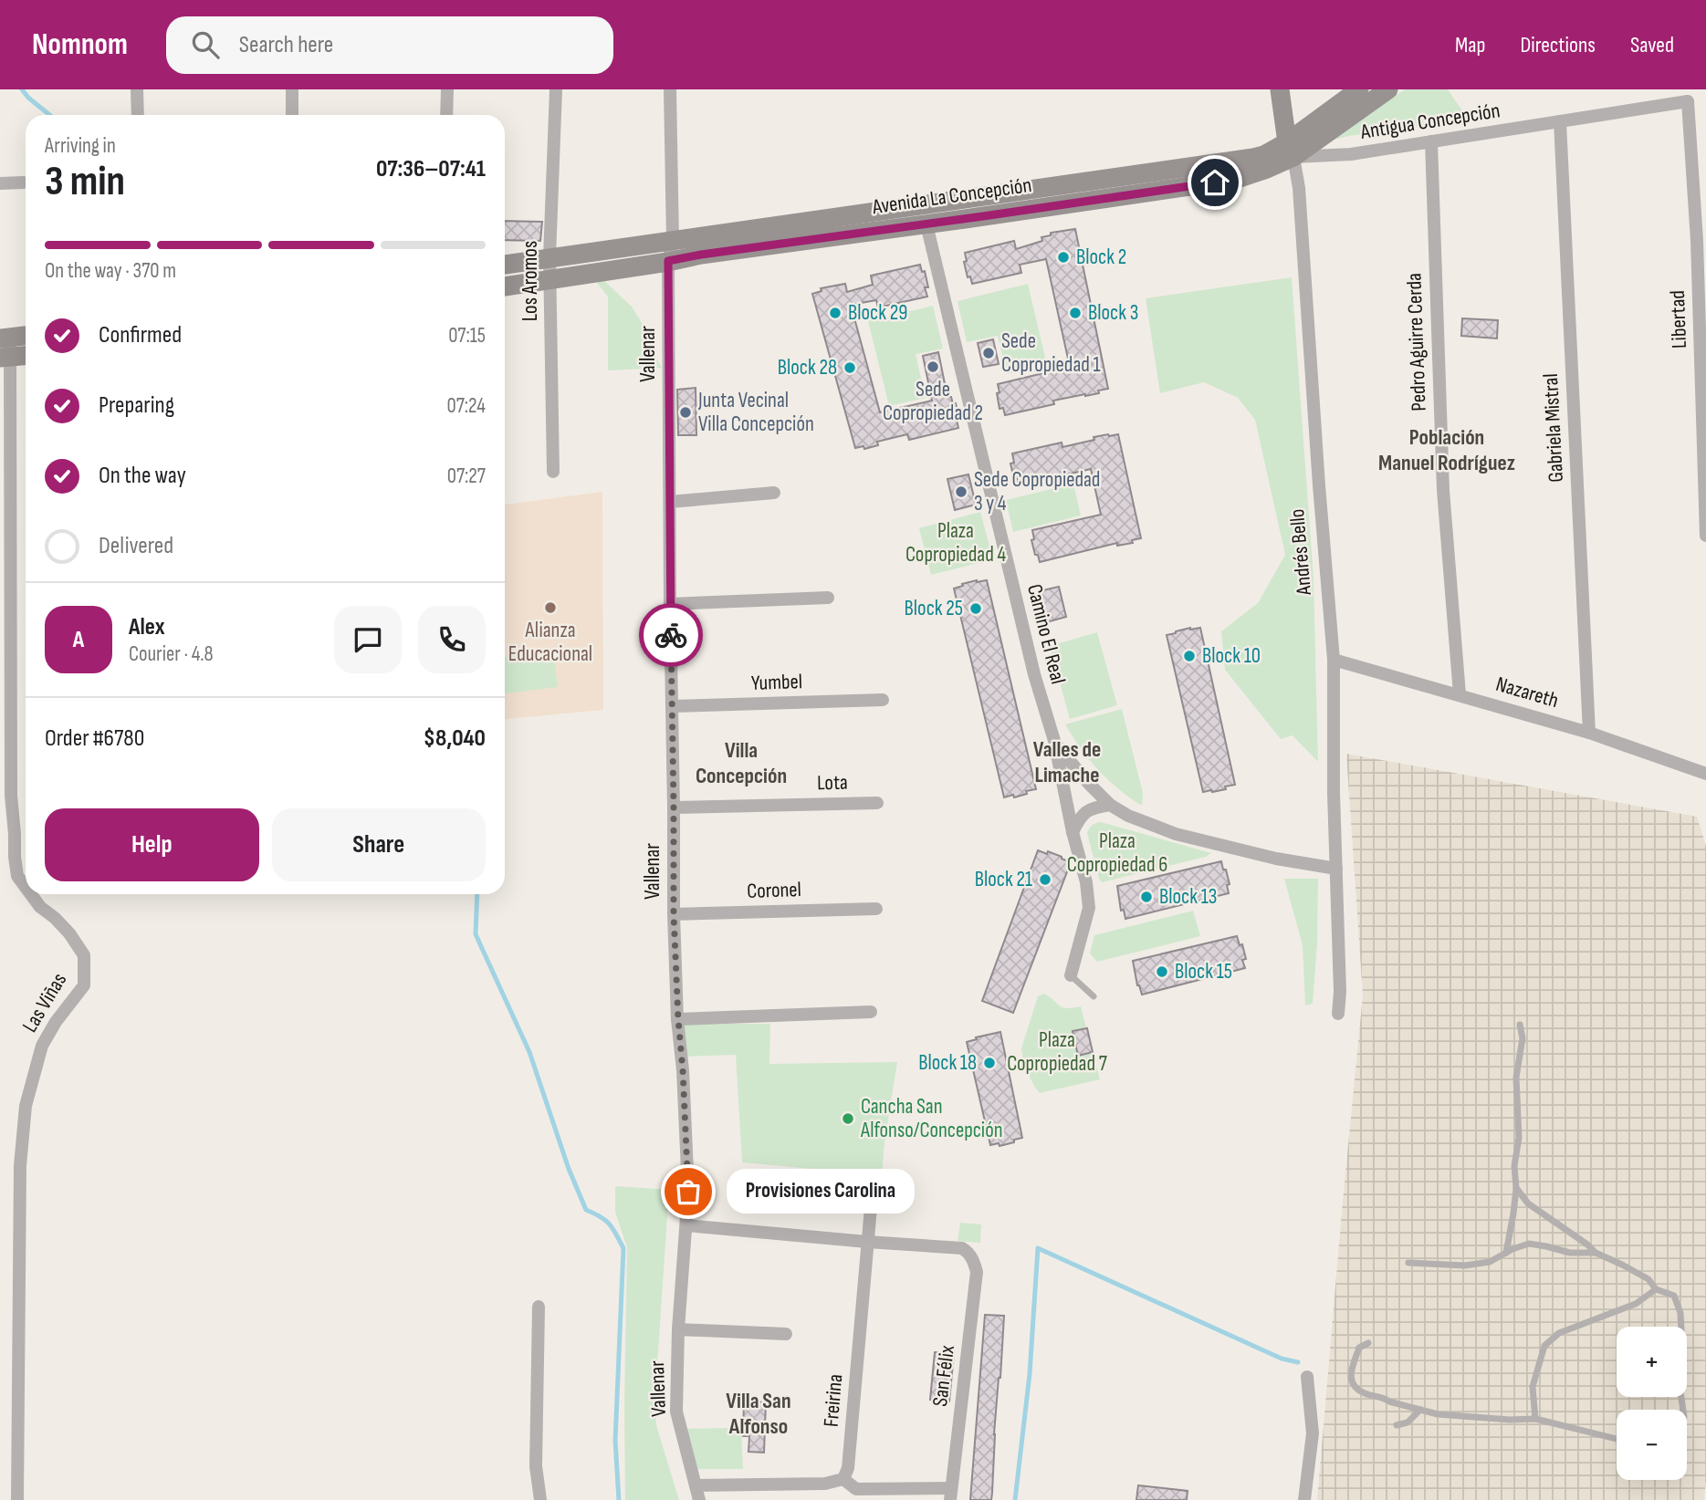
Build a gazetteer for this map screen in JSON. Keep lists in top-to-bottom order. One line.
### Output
{"streets":{"street":["Antigua Concepción","Avenida La Concepción","Los Aromos","Libertad","Pedro Aguirre Cerda","Vallenar","Gabriela Mistral","Andrés Bello","Camino El Real","Yumbel","Nazareth","Lota","Coronel","Las Viñas","San Félix","Freirina"]},"crossings":[["Antigua Concepción","Avenida La Concepción"],["Antigua Concepción","Libertad"],["Antigua Concepción","Pedro Aguirre Cerda"],["Antigua Concepción","Gabriela Mistral"],["Antigua Concepción","Andrés Bello"],["Avenida La Concepción","Los Aromos"],["Avenida La Concepción","Vallenar"],["Avenida La Concepción","Andrés Bello"],["Avenida La Concepción","Camino El Real"],["Pedro Aguirre Cerda","Nazareth"],["Vallenar","Yumbel"],["Vallenar","Lota"],["Vallenar","Coronel"],["Gabriela Mistral","Nazareth"],["Andrés Bello","Camino El Real"],["Andrés Bello","Nazareth"],["San Félix","Freirina"]],"districts":["Población Manuel Rodríguez","Valles de Limache","Villa Concepción","Villa San Alfonso"],"parks":["Plaza Copropiedad 4","Plaza Copropiedad 6","Plaza Copropiedad 7"],"places":["Block 2","Block 29","Block 3","Sede Copropiedad 1","Sede Copropiedad 2","Block 28","Junta Vecinal Villa Concepción","Sede Copropiedad 3 y 4","Alianza Educacional","Block 25","Block 10","Block 21","Block 13","Block 15","Block 18","Cancha San Alfonso/Concepción","Provisiones Carolina"],"page":{"header":"Nomnom","search":"Search here","nav":["Map","Directions","Saved"],"heading":["3 min","Arriving in","07:36–07:41"],"panel":["Alex","Courier · 4.8","Order #6780","$8,040"],"bar":"On the way · 370 m","list":[["Confirmed","07:15"],["Preparing","07:24"],["On the way","07:27"],"Delivered"],"round":"A","buttons":["Help","Share"],"bubble":"Provisiones Carolina","map_buttons":["+","−"]}}
